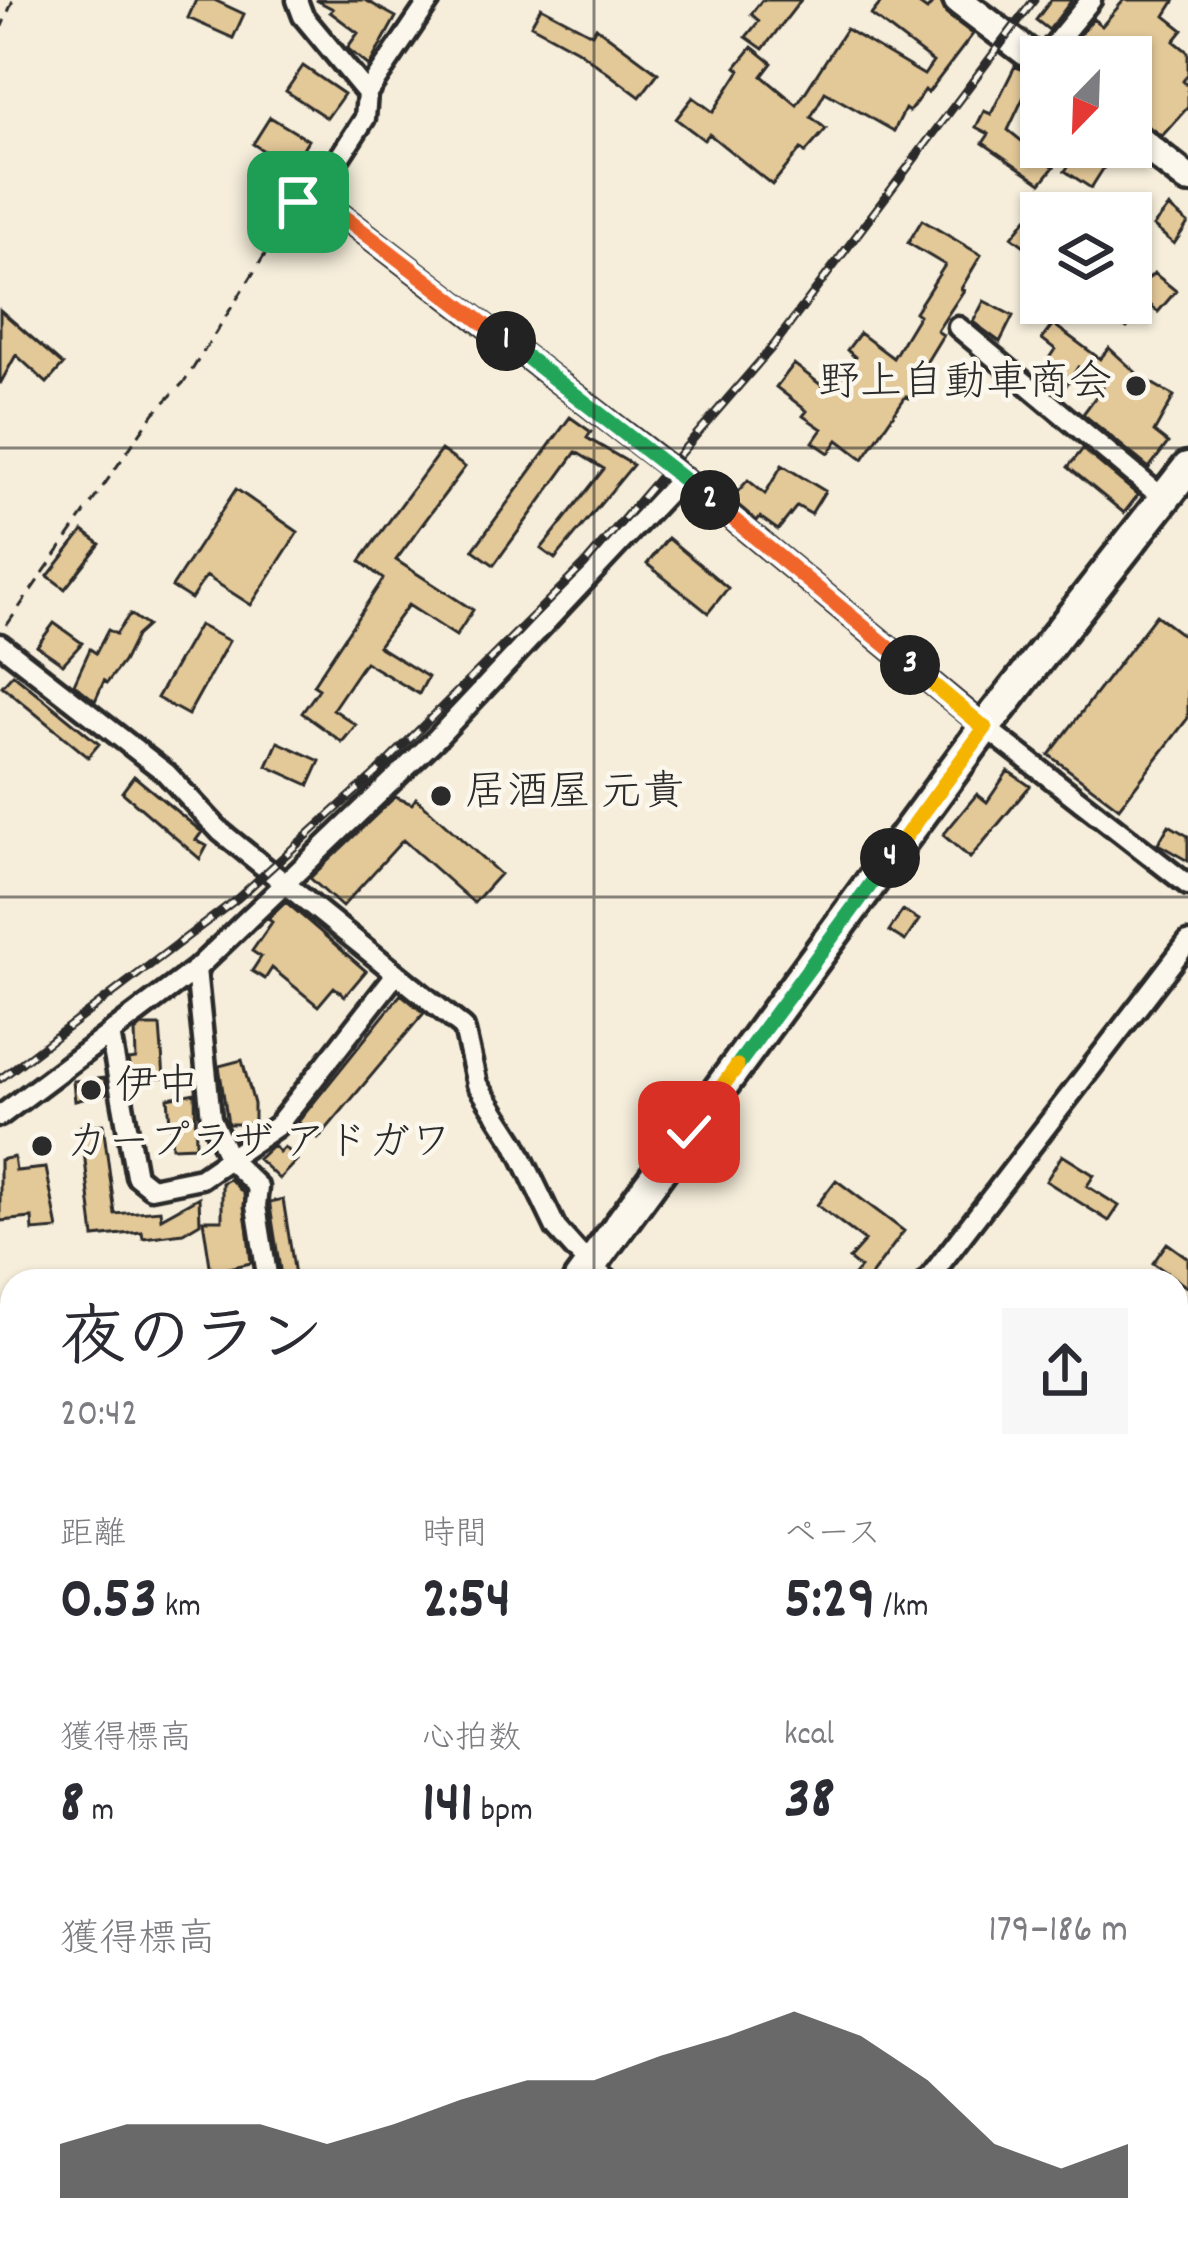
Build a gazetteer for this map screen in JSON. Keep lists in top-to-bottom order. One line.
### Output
{"places":["野上自動車商会","居酒屋 元貴","伊中","カープラザ アドガワ"],"north":"bottom left","page":{"pins":["1","2","3","4"],"heading":["夜のラン","20:42"],"stats":[["距離","0.53 km"],["時間","2:54"],["ペース","5:29 /km"],["獲得標高","8 m"],["心拍数","141 bpm"],["kcal","38"]],"chart":["獲得標高","179–186 m"]}}
